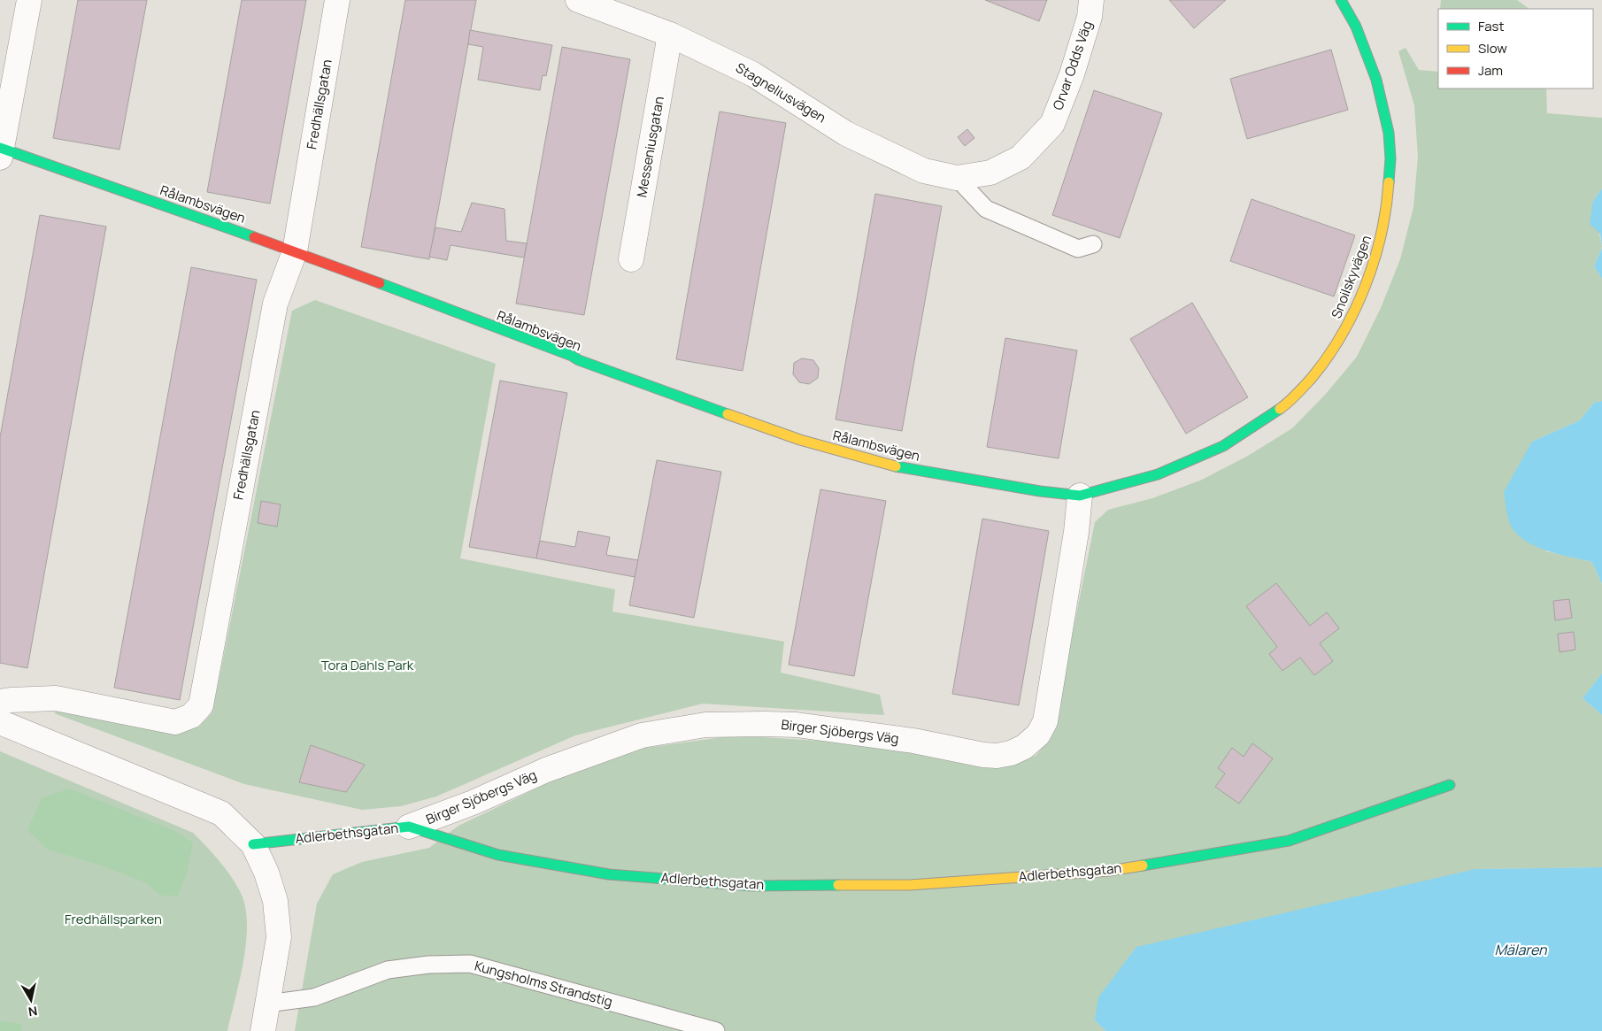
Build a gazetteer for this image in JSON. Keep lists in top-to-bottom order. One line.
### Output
{"streets":{"street":["Orvar Odds Väg","Stagneliusvägen","Fredhällsgatan","Messeniusgatan","Rålambsvägen","Snoilskyvägen","Birger Sjöbergs Väg","Adlerbethsgatan"],"lane":["Kungsholms Strandstig"]},"crossings":[["Orvar Odds Väg","Stagneliusvägen"],["Stagneliusvägen","Messeniusgatan"],["Fredhällsgatan","Rålambsvägen"],["Rålambsvägen","Snoilskyvägen"],["Rålambsvägen","Birger Sjöbergs Väg"],["Snoilskyvägen","Birger Sjöbergs Väg"],["Birger Sjöbergs Väg","Adlerbethsgatan"]],"water":["Mälaren"],"parks":["Tora Dahls Park","Fredhällsparken"],"legend":["Fast","Slow","Jam"],"north":"bottom"}
